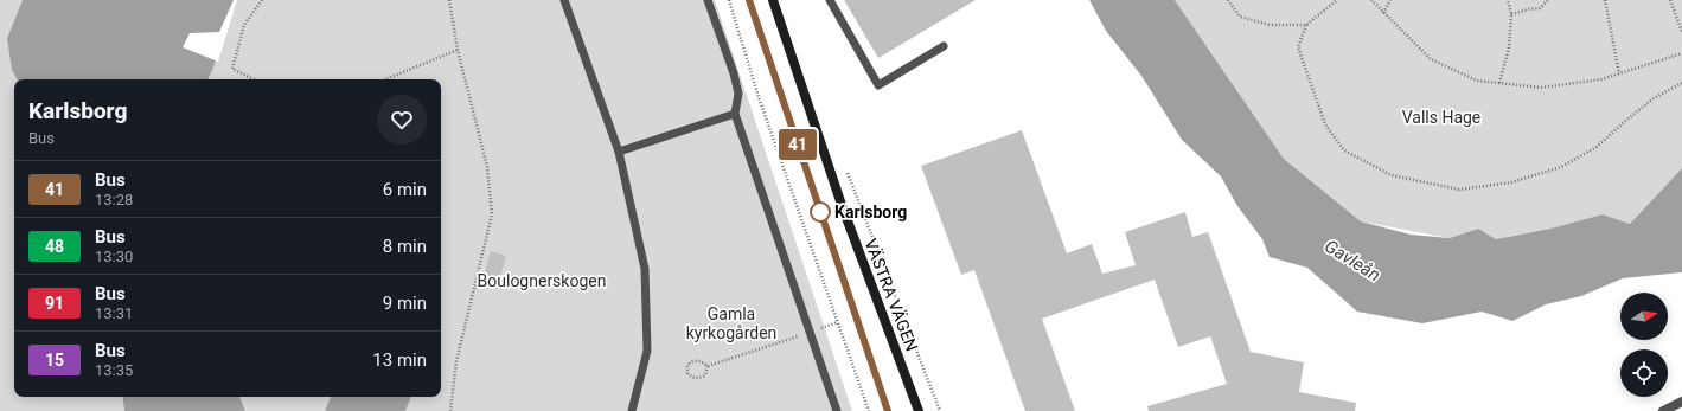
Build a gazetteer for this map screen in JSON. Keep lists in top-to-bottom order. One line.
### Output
{"streets":{"main road":["VÄSTRA VÄGEN"]},"water":["Gavleån"],"parks":["Valls Hage","Boulognerskogen","Gamla kyrkogården"],"places":["Karlsborg"],"lines":["bus line 41"],"north":"right","page":{"on_map":"41","heading":["Karlsborg","Bus"],"list":[{"mark":"41","name":"Bus","note":"13:28","value":"6 min"},{"mark":"48","name":"Bus","note":"13:30","value":"8 min"},{"mark":"91","name":"Bus","note":"13:31","value":"9 min"},{"mark":"15","name":"Bus","note":"13:35","value":"13 min"}]}}
